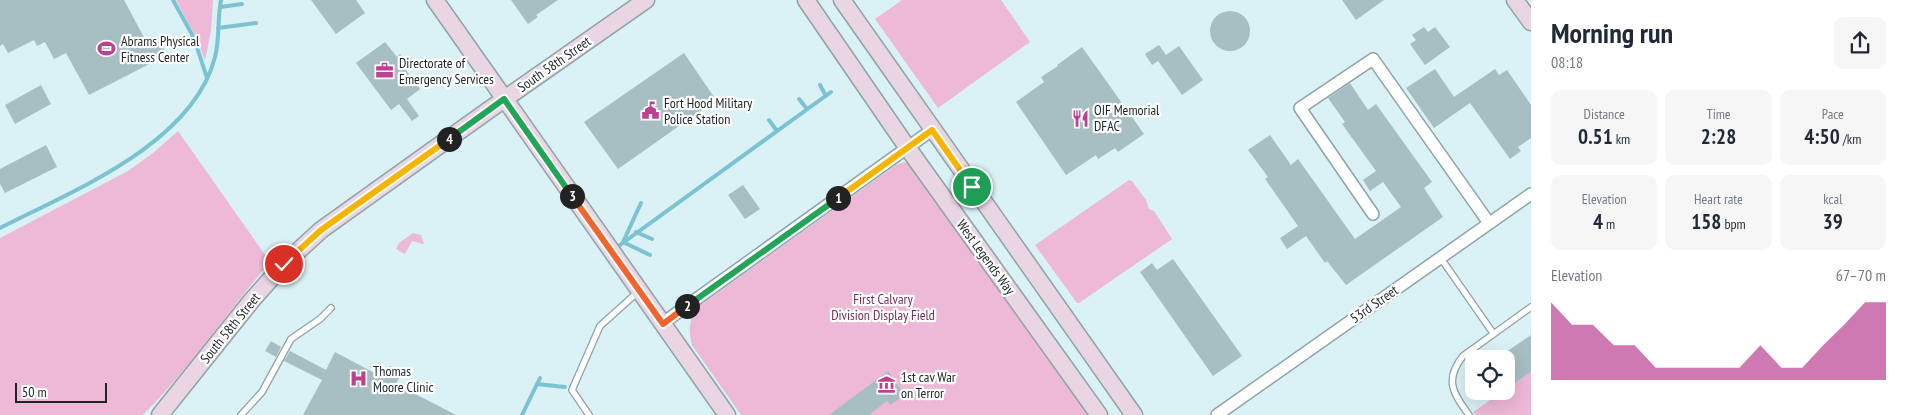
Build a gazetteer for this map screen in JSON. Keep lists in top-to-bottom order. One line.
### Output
{"streets":{"street":["South 58th Street","West Legends Way","53rd Street"]},"parks":["First Calvary Division Display Field"],"places":{"sports":["Abrams Physical Fitness Center"],"office":["Directorate of Emergency Services"],"public building":["Fort Hood Military Police Station"],"restaurant":["OIF Memorial DFAC"],"hospital":["Thomas Moore Clinic"],"museum":["1st cav War on Terror"]},"scale_bar":"50 m","page":{"heading":["Morning run","08:18"],"stats":[["Distance","0.51 km"],["Time","2:28"],["Pace","4:50 /km"],["Elevation","4 m"],["Heart rate","158 bpm"],["kcal","39"]],"pins":["4","3","1","2"],"chart":["Elevation","67–70 m"],"scale":"50 m"}}
